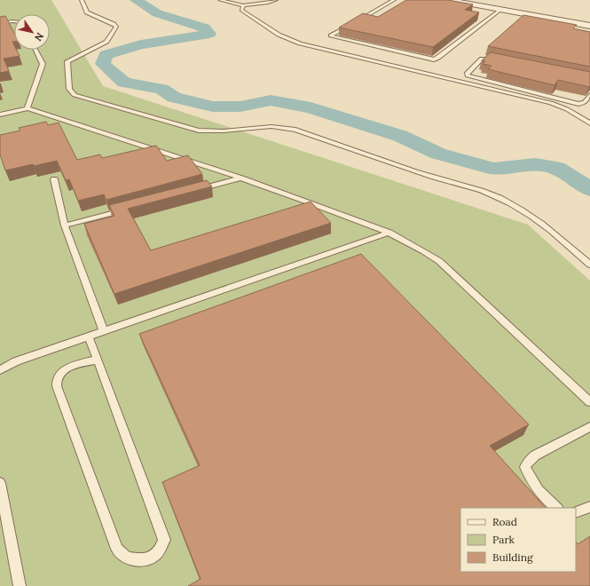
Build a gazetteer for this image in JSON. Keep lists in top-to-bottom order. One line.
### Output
{"legend":["Road","Park","Building"],"north":"bottom right"}
